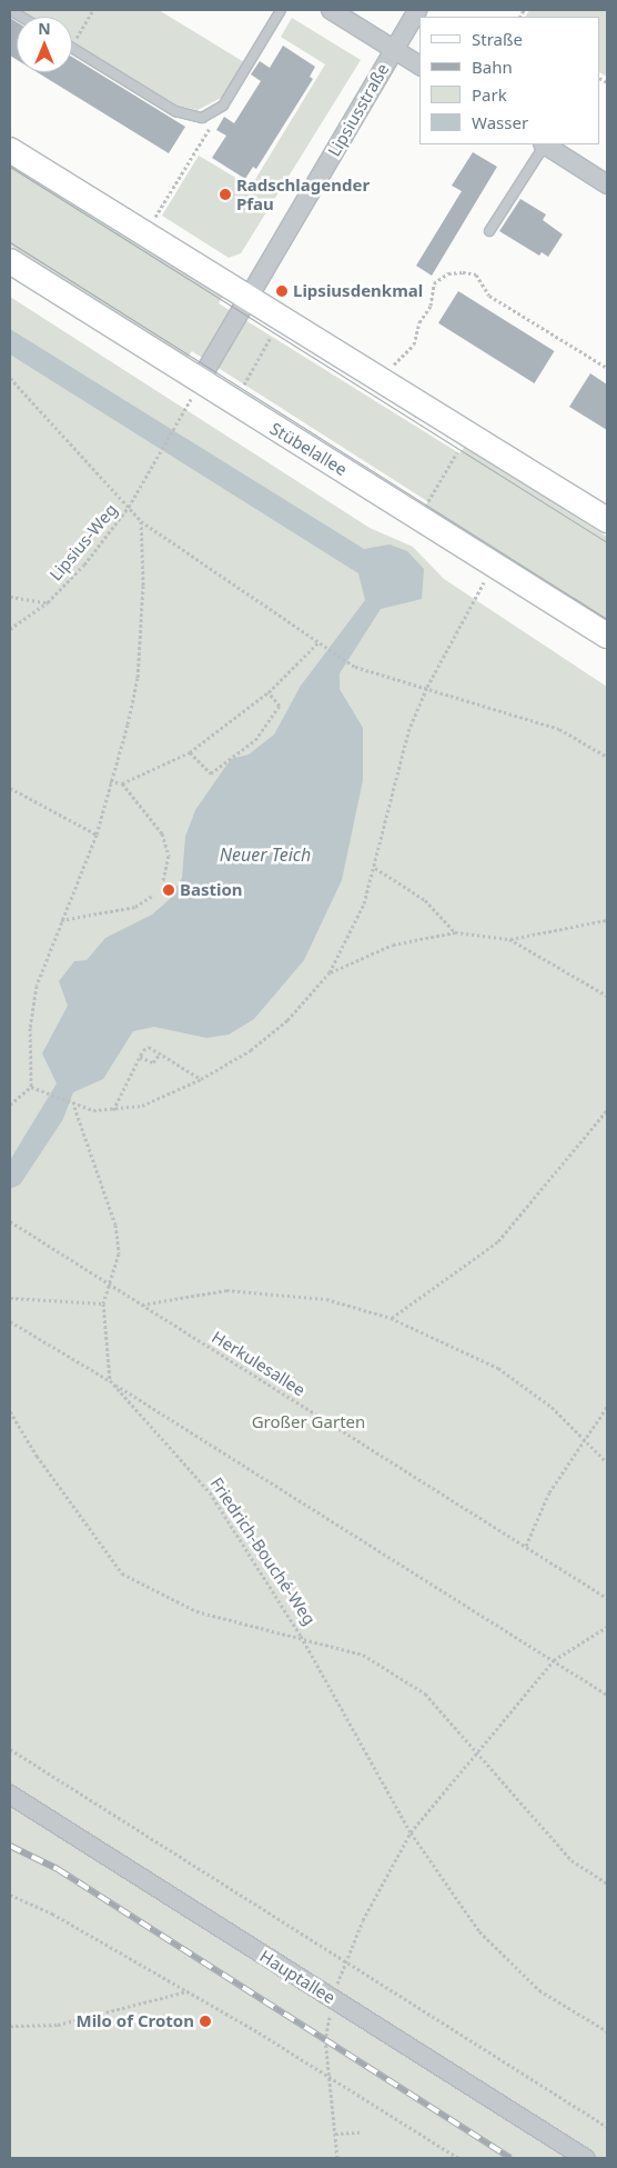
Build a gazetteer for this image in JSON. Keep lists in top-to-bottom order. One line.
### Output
{"streets":{"main road":["Stübelallee"],"street":["Lipsiusstraße","Hauptallee"],"path":["Lipsius-Weg","Herkulesallee","Friedrich-Bouché-Weg"]},"crossings":[["Lipsiusstraße","Stübelallee"],["Lipsiusstraße","Lipsius-Weg"],["Stübelallee","Lipsius-Weg"]],"water":["Neuer Teich"],"parks":["Großer Garten"],"places":["Radschlagender Pfau","Lipsiusdenkmal","Bastion","Milo of Croton"],"legend":["Straße","Bahn","Park","Wasser"],"north":"top"}
